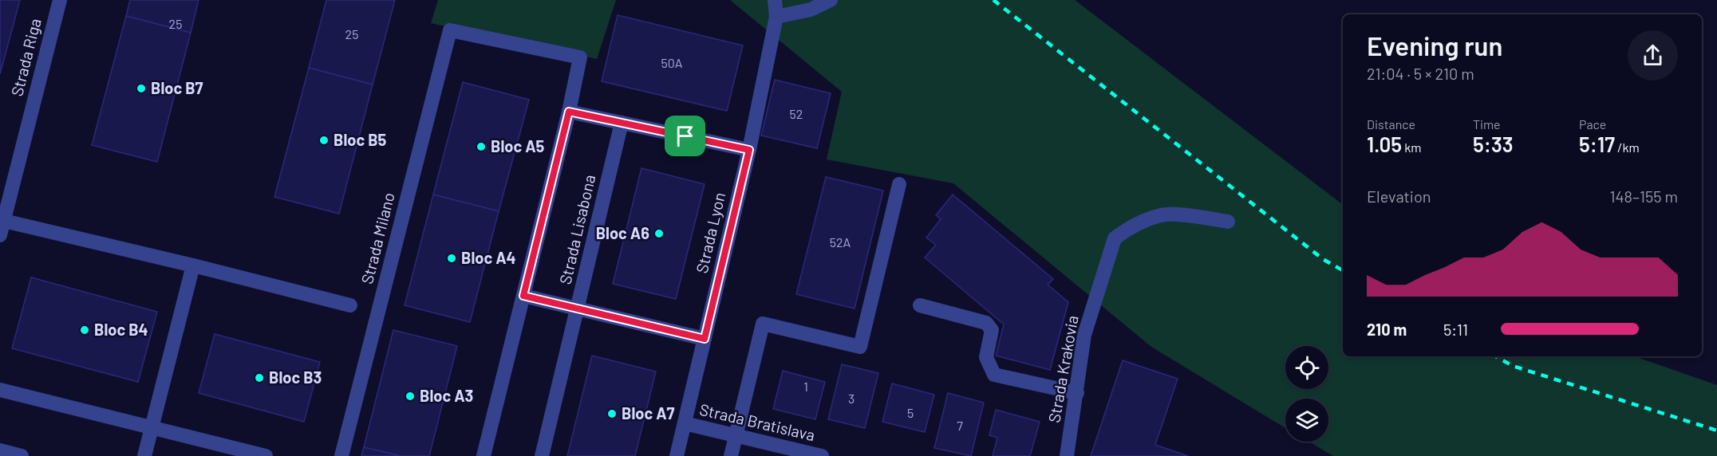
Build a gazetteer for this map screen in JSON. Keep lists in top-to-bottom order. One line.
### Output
{"streets":{"street":["Strada Riga","Strada Lisabona","Strada Lyon","Strada Milano","Strada Krakovia","Strada Bratislava"]},"crossings":[["Strada Lyon","Strada Bratislava"]],"places":["Bloc B7","Bloc B5","Bloc A5","Bloc A6","Bloc A4","Bloc B4","Bloc B3","Bloc A3","Bloc A7"],"house_numbers":["25","25","50A","52","52A","1","3","5","7"],"page":{"heading":["Evening run","21:04 · 5 × 210 m"],"stats":[["Distance","1.05 km"],["Time","5:33"],["Pace","5:17 /km"]],"chart":["Elevation","148–155 m"],"list":[{"name":"210 m","note":"5:11"}]}}
